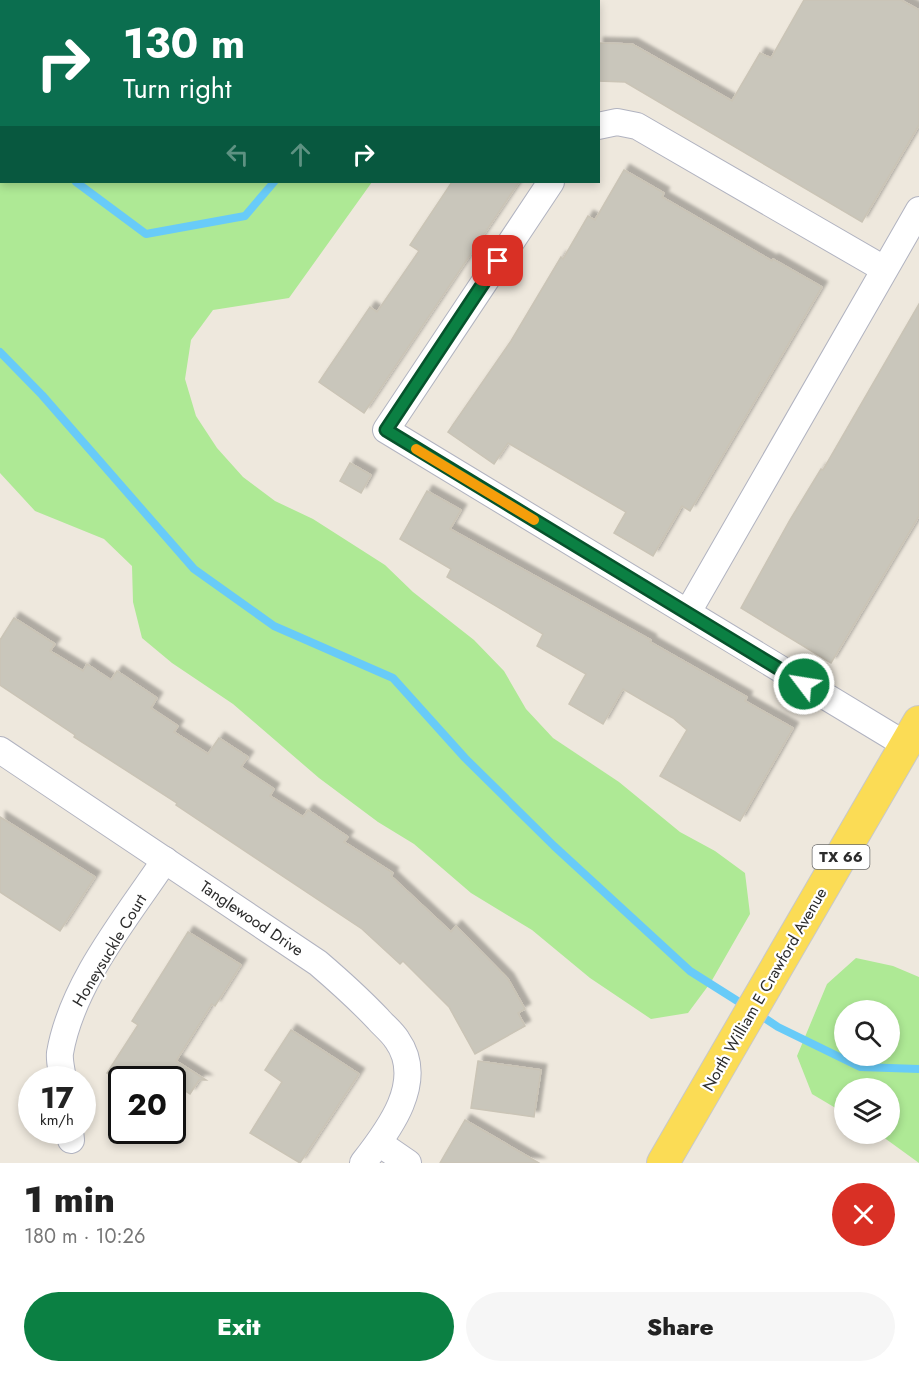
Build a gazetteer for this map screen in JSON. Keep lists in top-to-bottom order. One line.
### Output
{"streets":{"main road":["TX 66","North William E Crawford Avenue"],"street":["Tanglewood Drive","Honeysuckle Court"]},"crossings":[["Tanglewood Drive","Honeysuckle Court"]],"page":{"turn":["130 m","Turn right"],"speed":"17 km/h","limit":"20","heading":["1 min","180 m · 10:26"],"buttons":["Exit","Share"]}}
